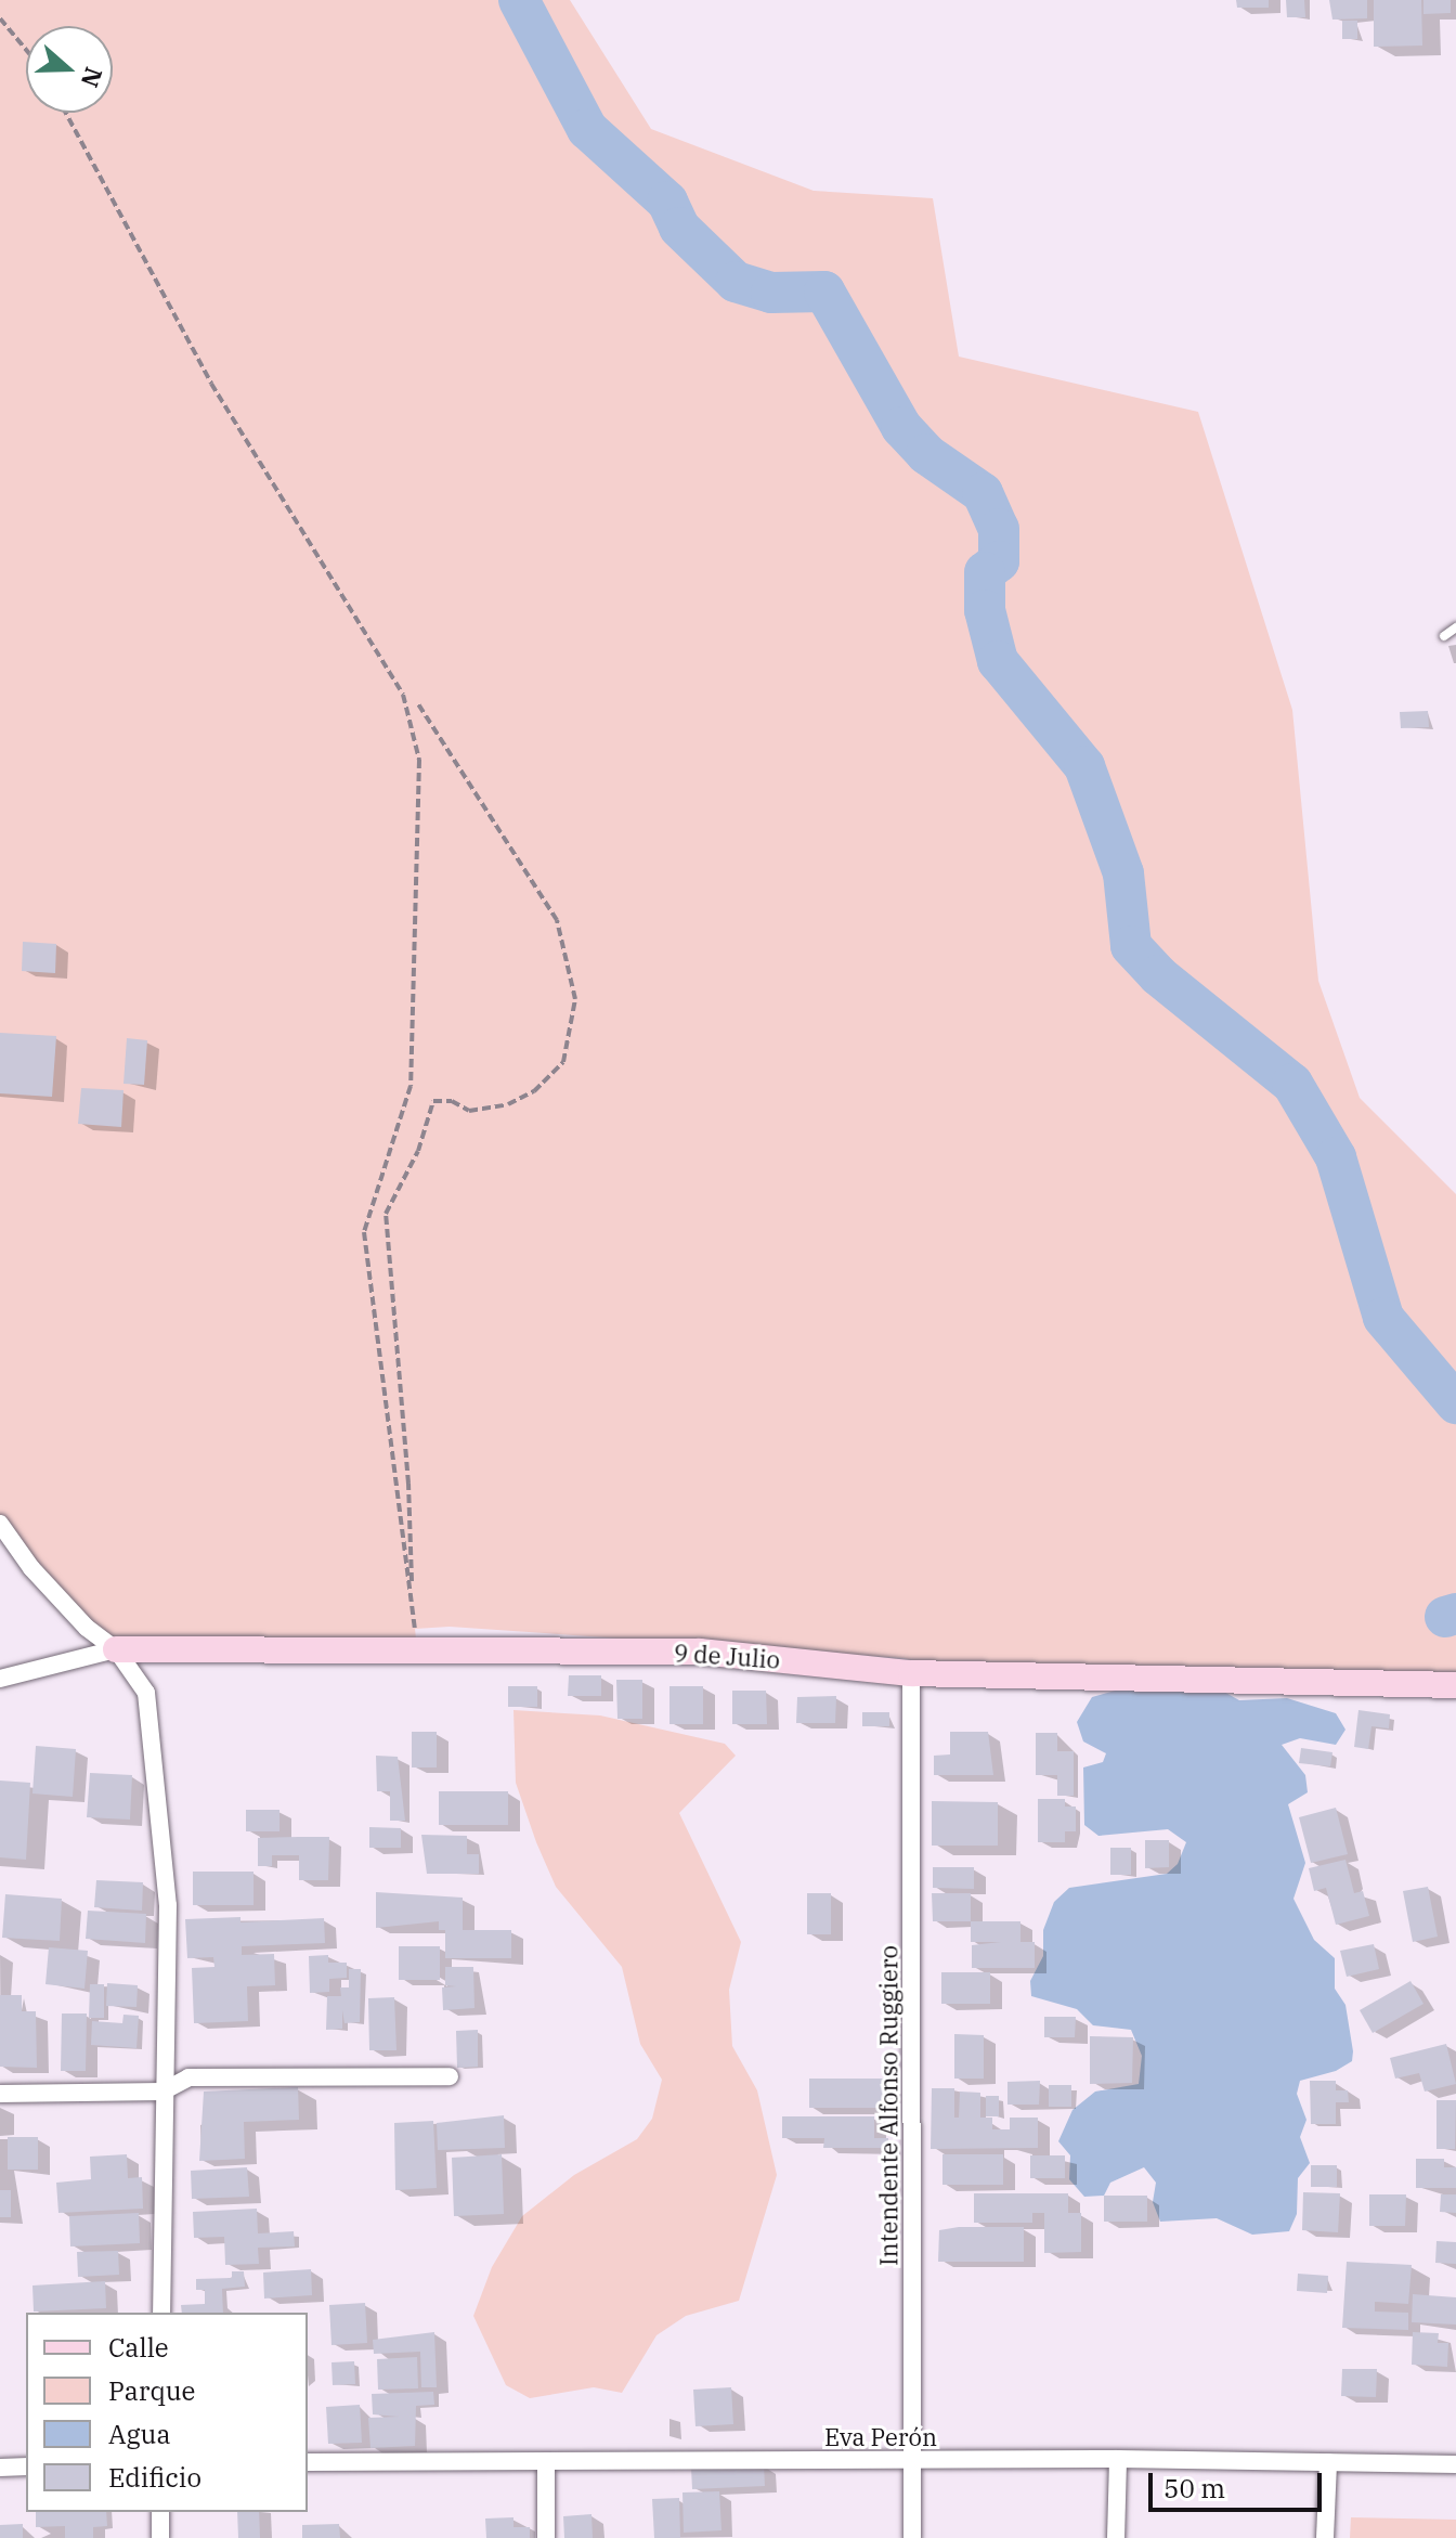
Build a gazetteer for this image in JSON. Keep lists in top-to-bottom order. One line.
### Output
{"streets":{"main road":["9 de Julio"],"street":["Intendente Alfonso Ruggiero","Eva Perón"]},"crossings":[["9 de Julio","Intendente Alfonso Ruggiero"],["Intendente Alfonso Ruggiero","Eva Perón"]],"legend":["Calle","Parque","Agua","Edificio"],"scale_bar":"50 m","north":"right"}
